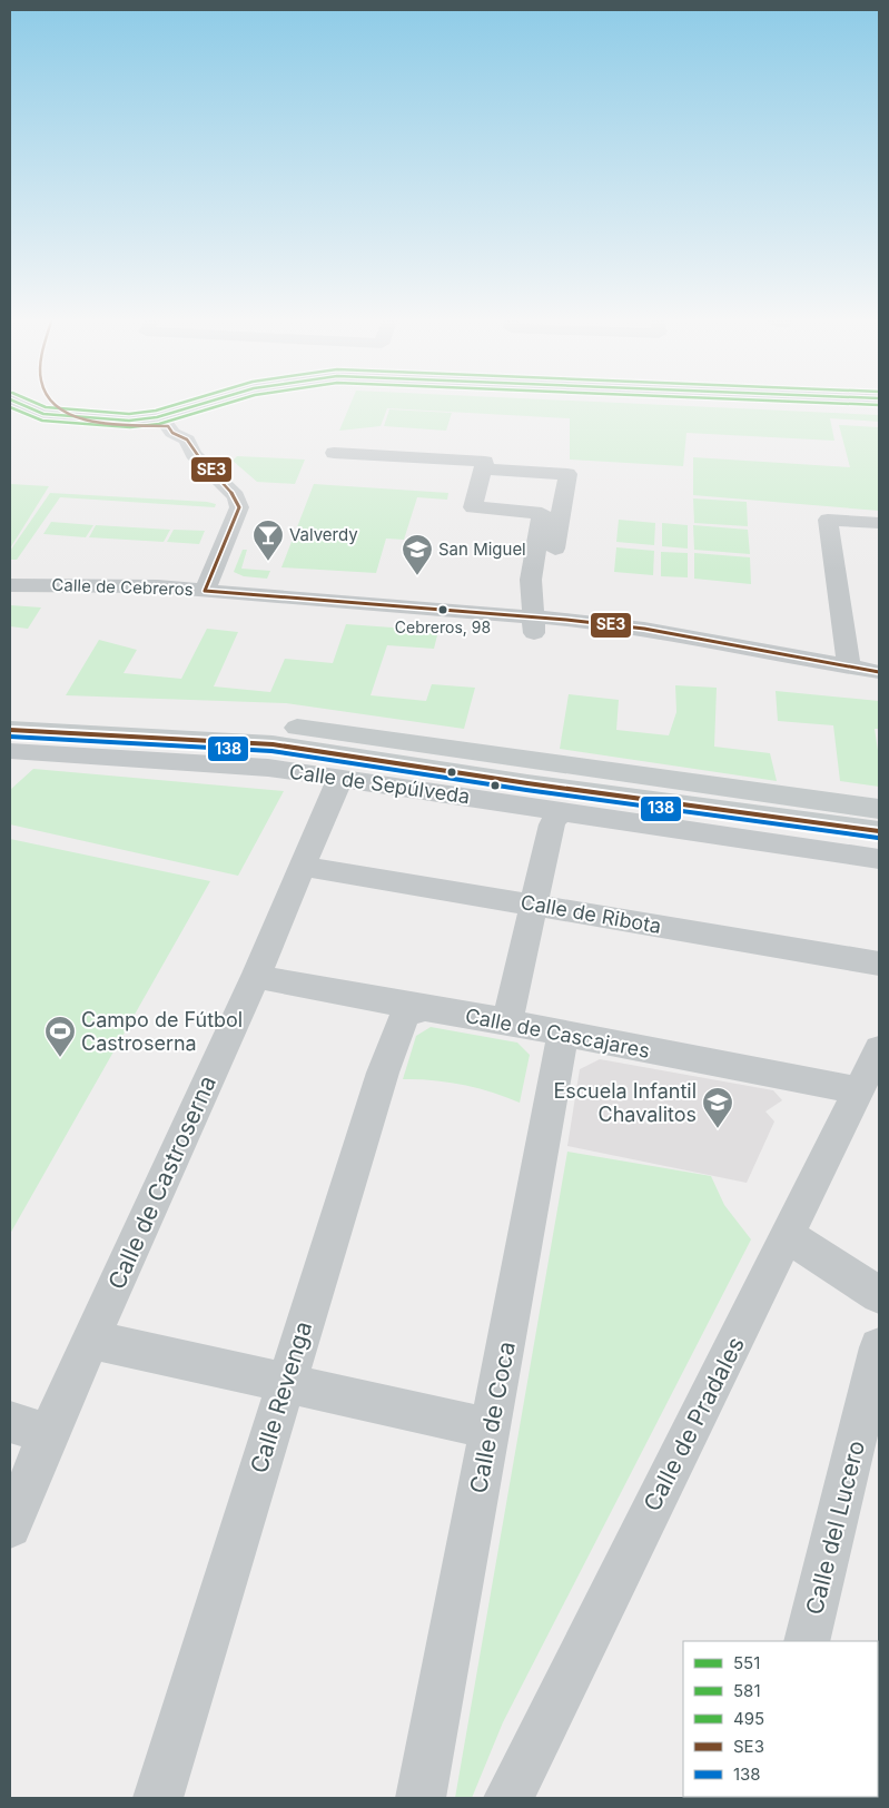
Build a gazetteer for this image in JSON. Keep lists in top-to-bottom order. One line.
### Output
{"streets":{"street":["Calle de Cebreros","Calle de Sepúlveda","Calle de Ribota","Calle de Cascajares","Calle de Castroserna","Calle Revenga","Calle de Coca","Calle de Pradales","Calle del Lucero"]},"crossings":[["Calle de Sepúlveda","Calle de Castroserna"],["Calle de Ribota","Calle de Castroserna"],["Calle de Cascajares","Calle de Castroserna"],["Calle de Cascajares","Calle Revenga"],["Calle de Cascajares","Calle de Coca"],["Calle de Cascajares","Calle de Pradales"]],"places":{"bar":["Valverdy"],"school or university":["San Miguel","Escuela Infantil Chavalitos"],"other":["Cebreros, 98"],"sports":["Campo de Fútbol Castroserna"]},"lines":["transit line 551","transit line 581","transit line 495","transit line SE3","transit line 138"],"legend":["551","581","495","SE3","138"]}
